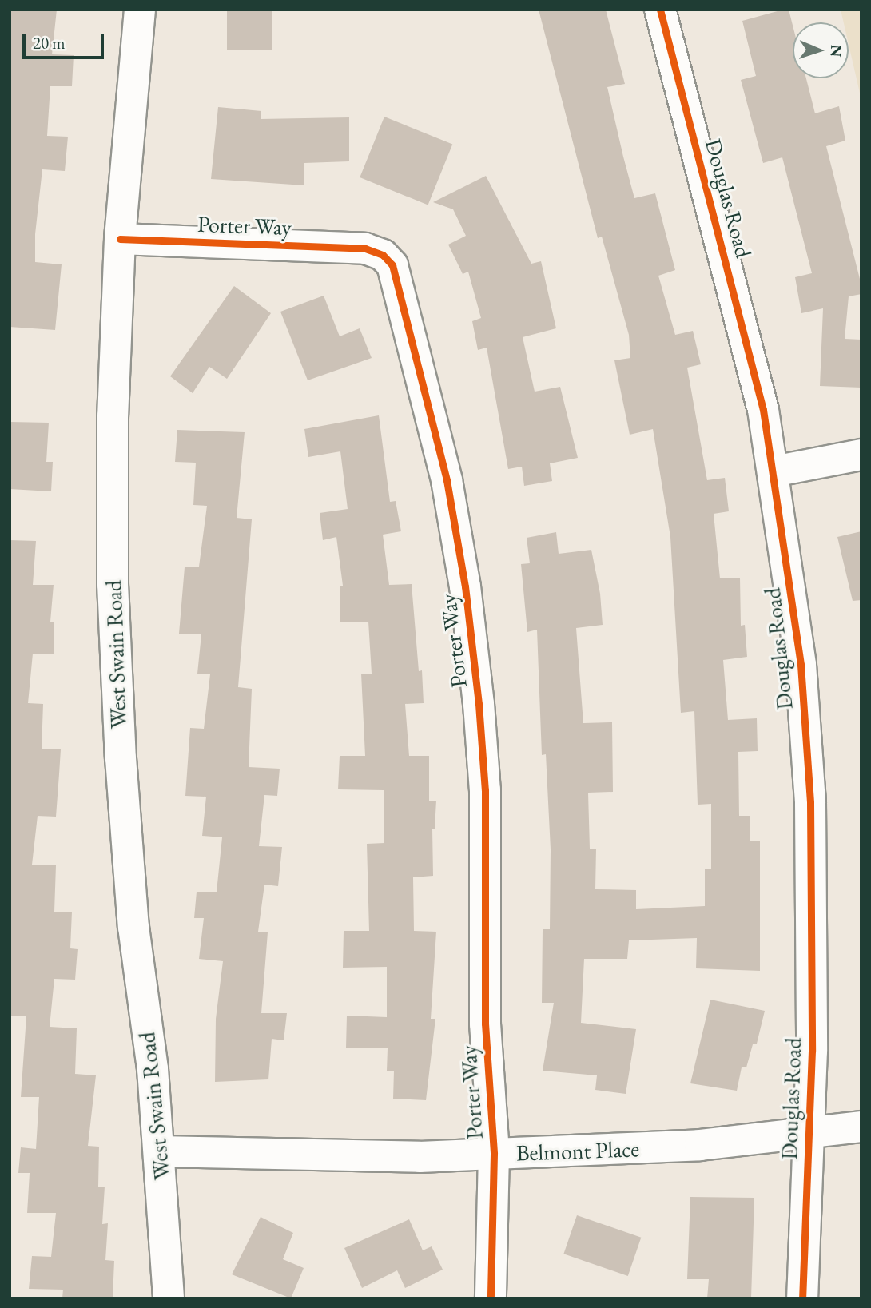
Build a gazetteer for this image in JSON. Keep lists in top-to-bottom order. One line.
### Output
{"streets":{"street":["Douglas Road","Porter Way","West Swain Road","Belmont Place"]},"crossings":[["Douglas Road","Belmont Place"],["Porter Way","West Swain Road"],["Porter Way","Belmont Place"],["West Swain Road","Belmont Place"]],"scale_bar":"20 m","north":"right"}
